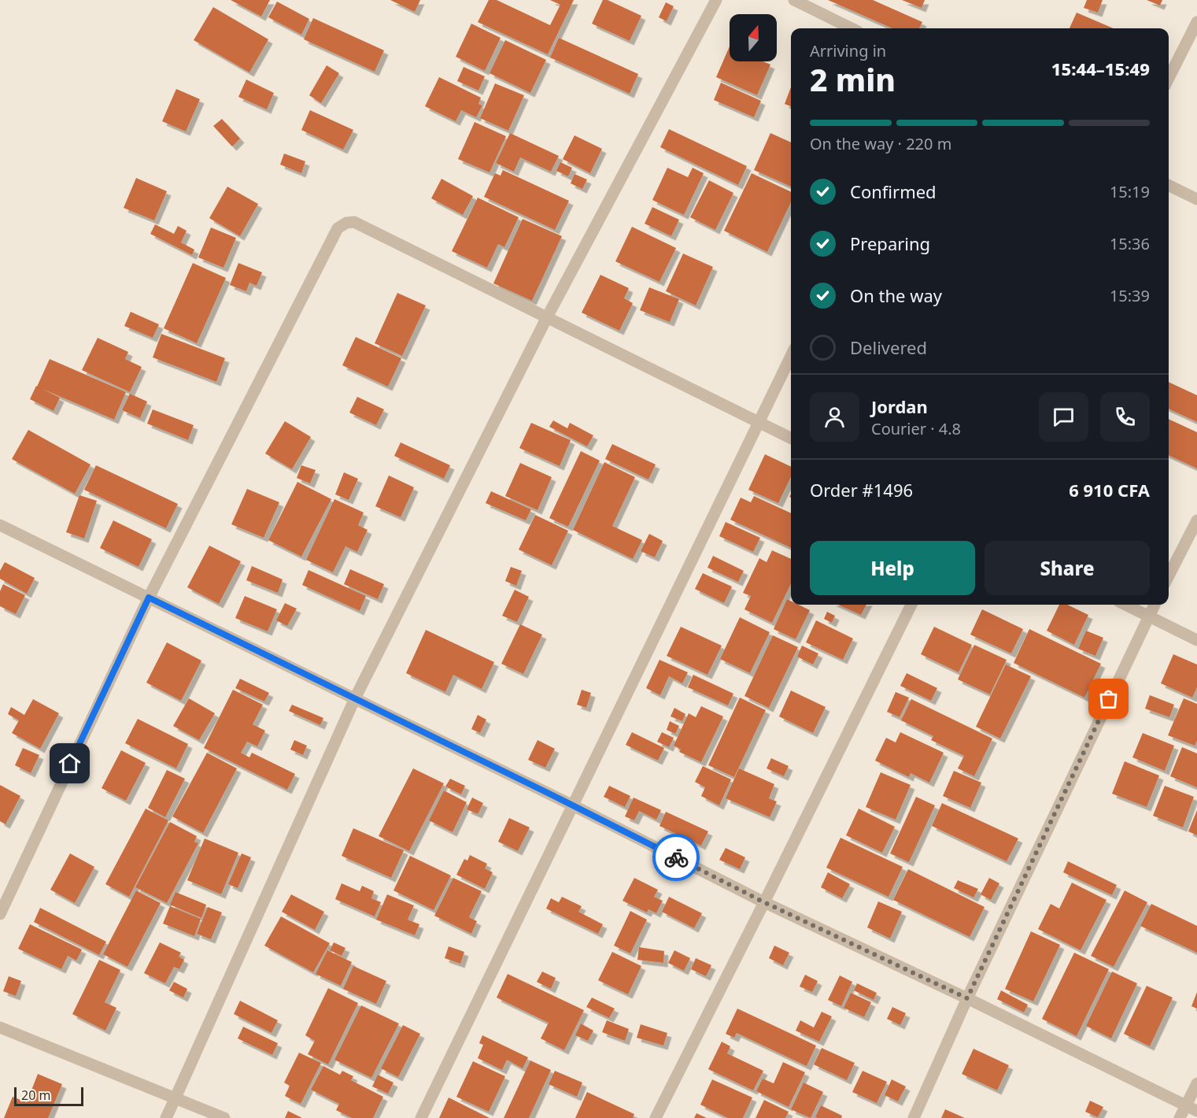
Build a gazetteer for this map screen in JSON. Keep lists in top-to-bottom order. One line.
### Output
{"scale_bar":"20 m","north":"top","page":{"heading":["2 min","Arriving in","15:44–15:49"],"panel":["Jordan","Courier · 4.8","Order #1496","6 910 CFA"],"bar":"On the way · 220 m","list":[["Confirmed","15:19"],["Preparing","15:36"],["On the way","15:39"],"Delivered"],"buttons":["Help","Share"],"scale":"20 m"}}
